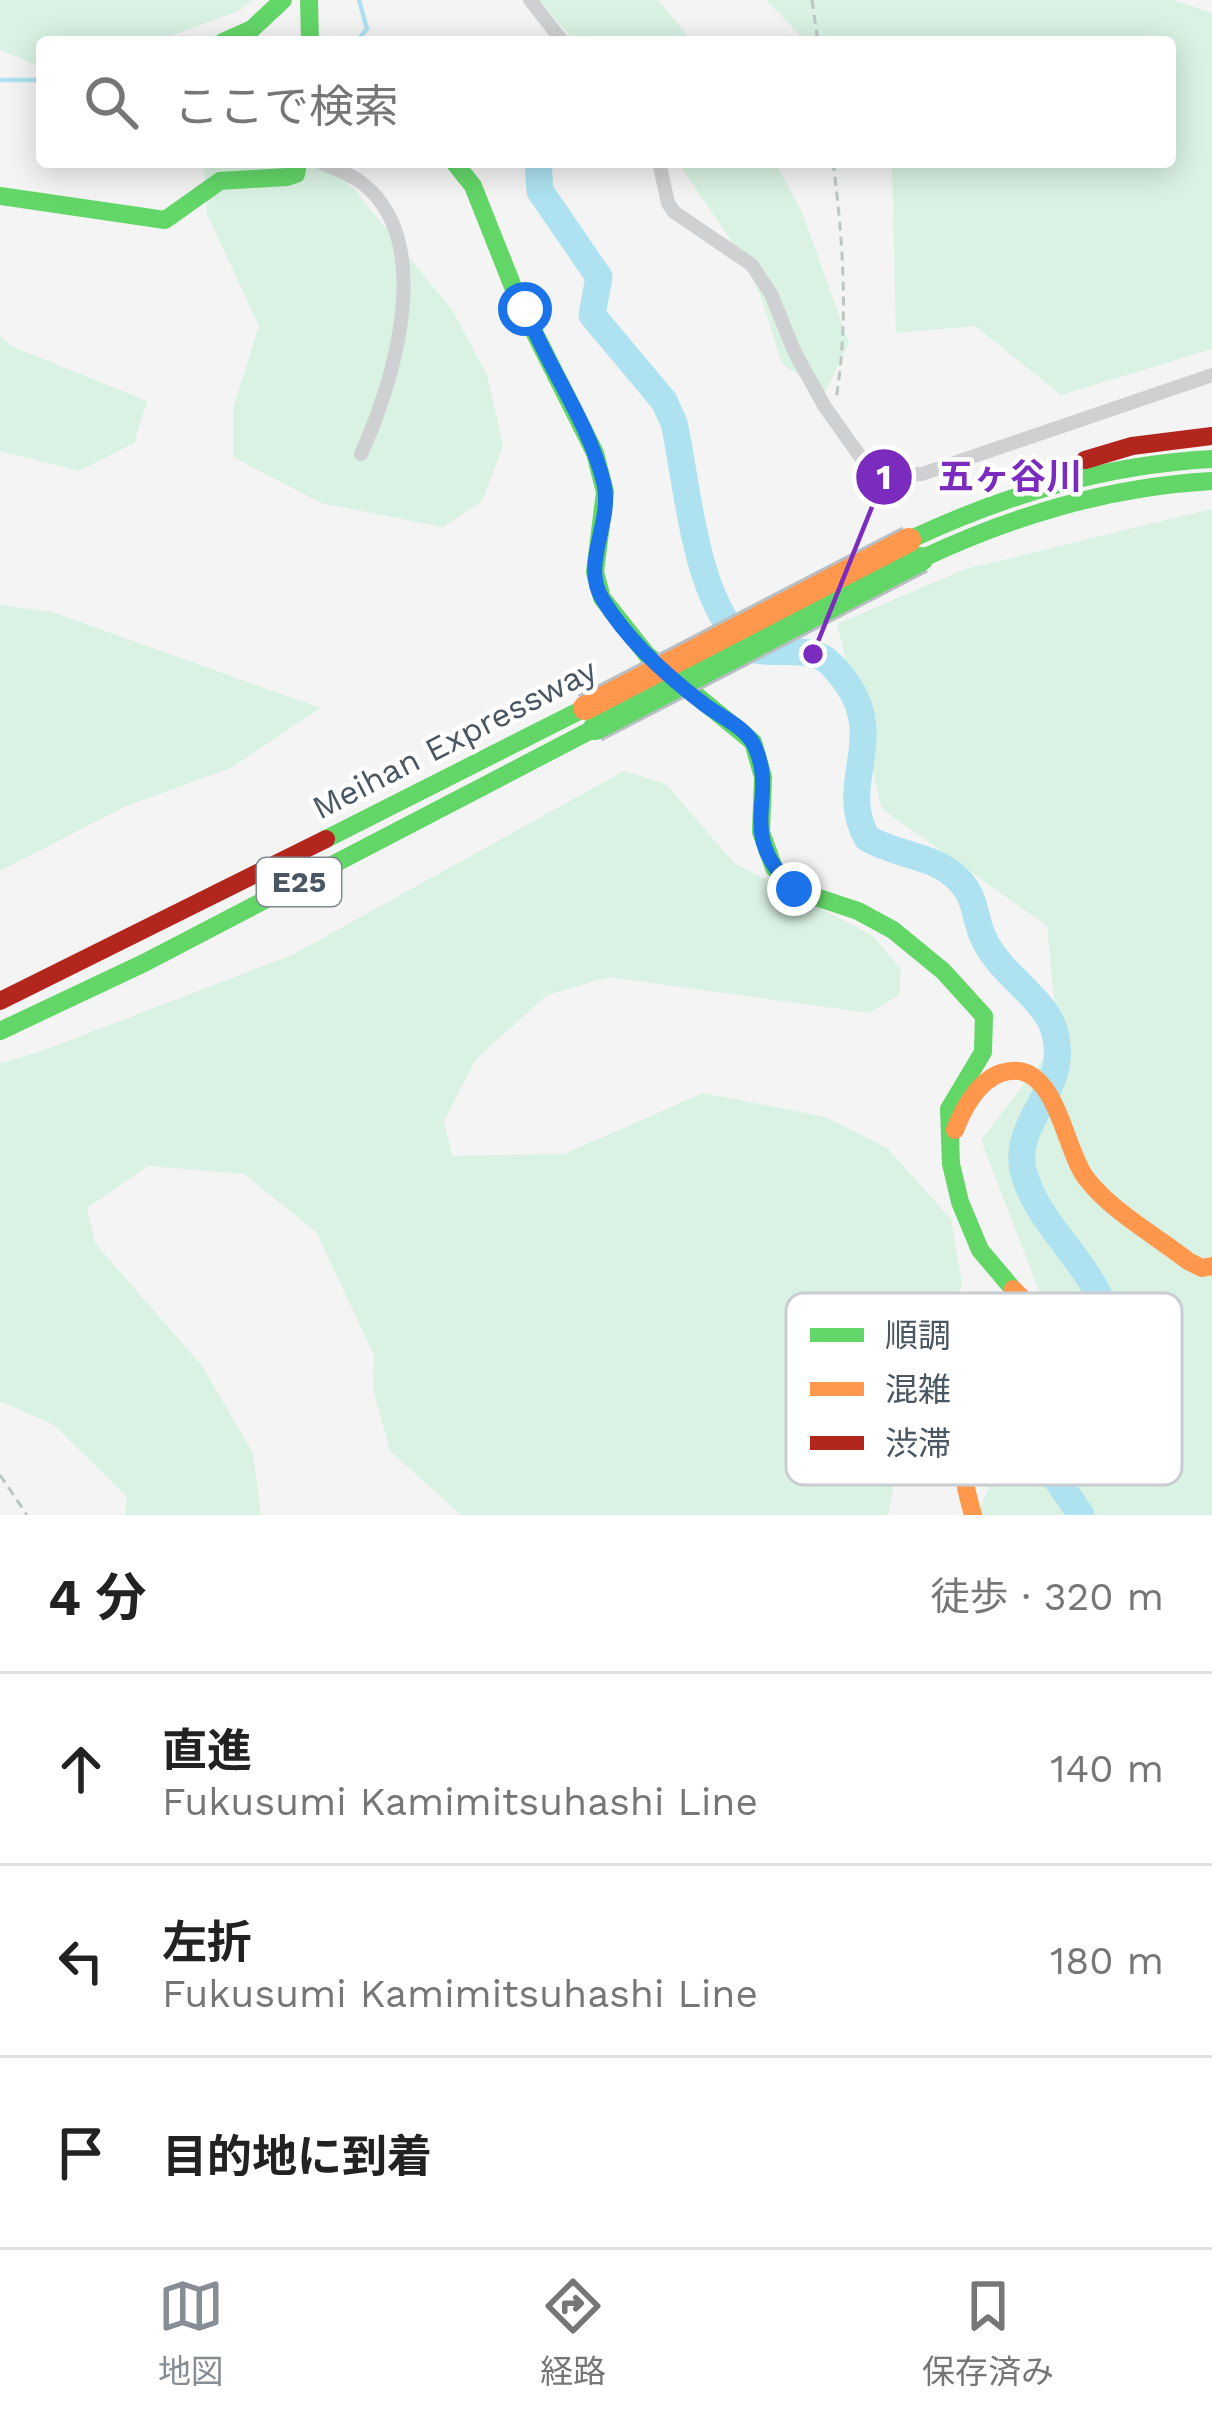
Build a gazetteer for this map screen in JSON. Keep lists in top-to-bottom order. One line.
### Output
{"streets":{"main road":["Meihan Expressway","E25"]},"places":["五ヶ谷川"],"legend":["順調","混雑","渋滞"],"page":{"search":"ここで検索","heading":["4 分","徒歩 · 320 m"],"list":[["直進","Fukusumi Kamimitsuhashi Line","140 m"],["左折","Fukusumi Kamimitsuhashi Line","180 m"],"目的地に到着"],"nav":["地図","経路","保存済み"]}}
